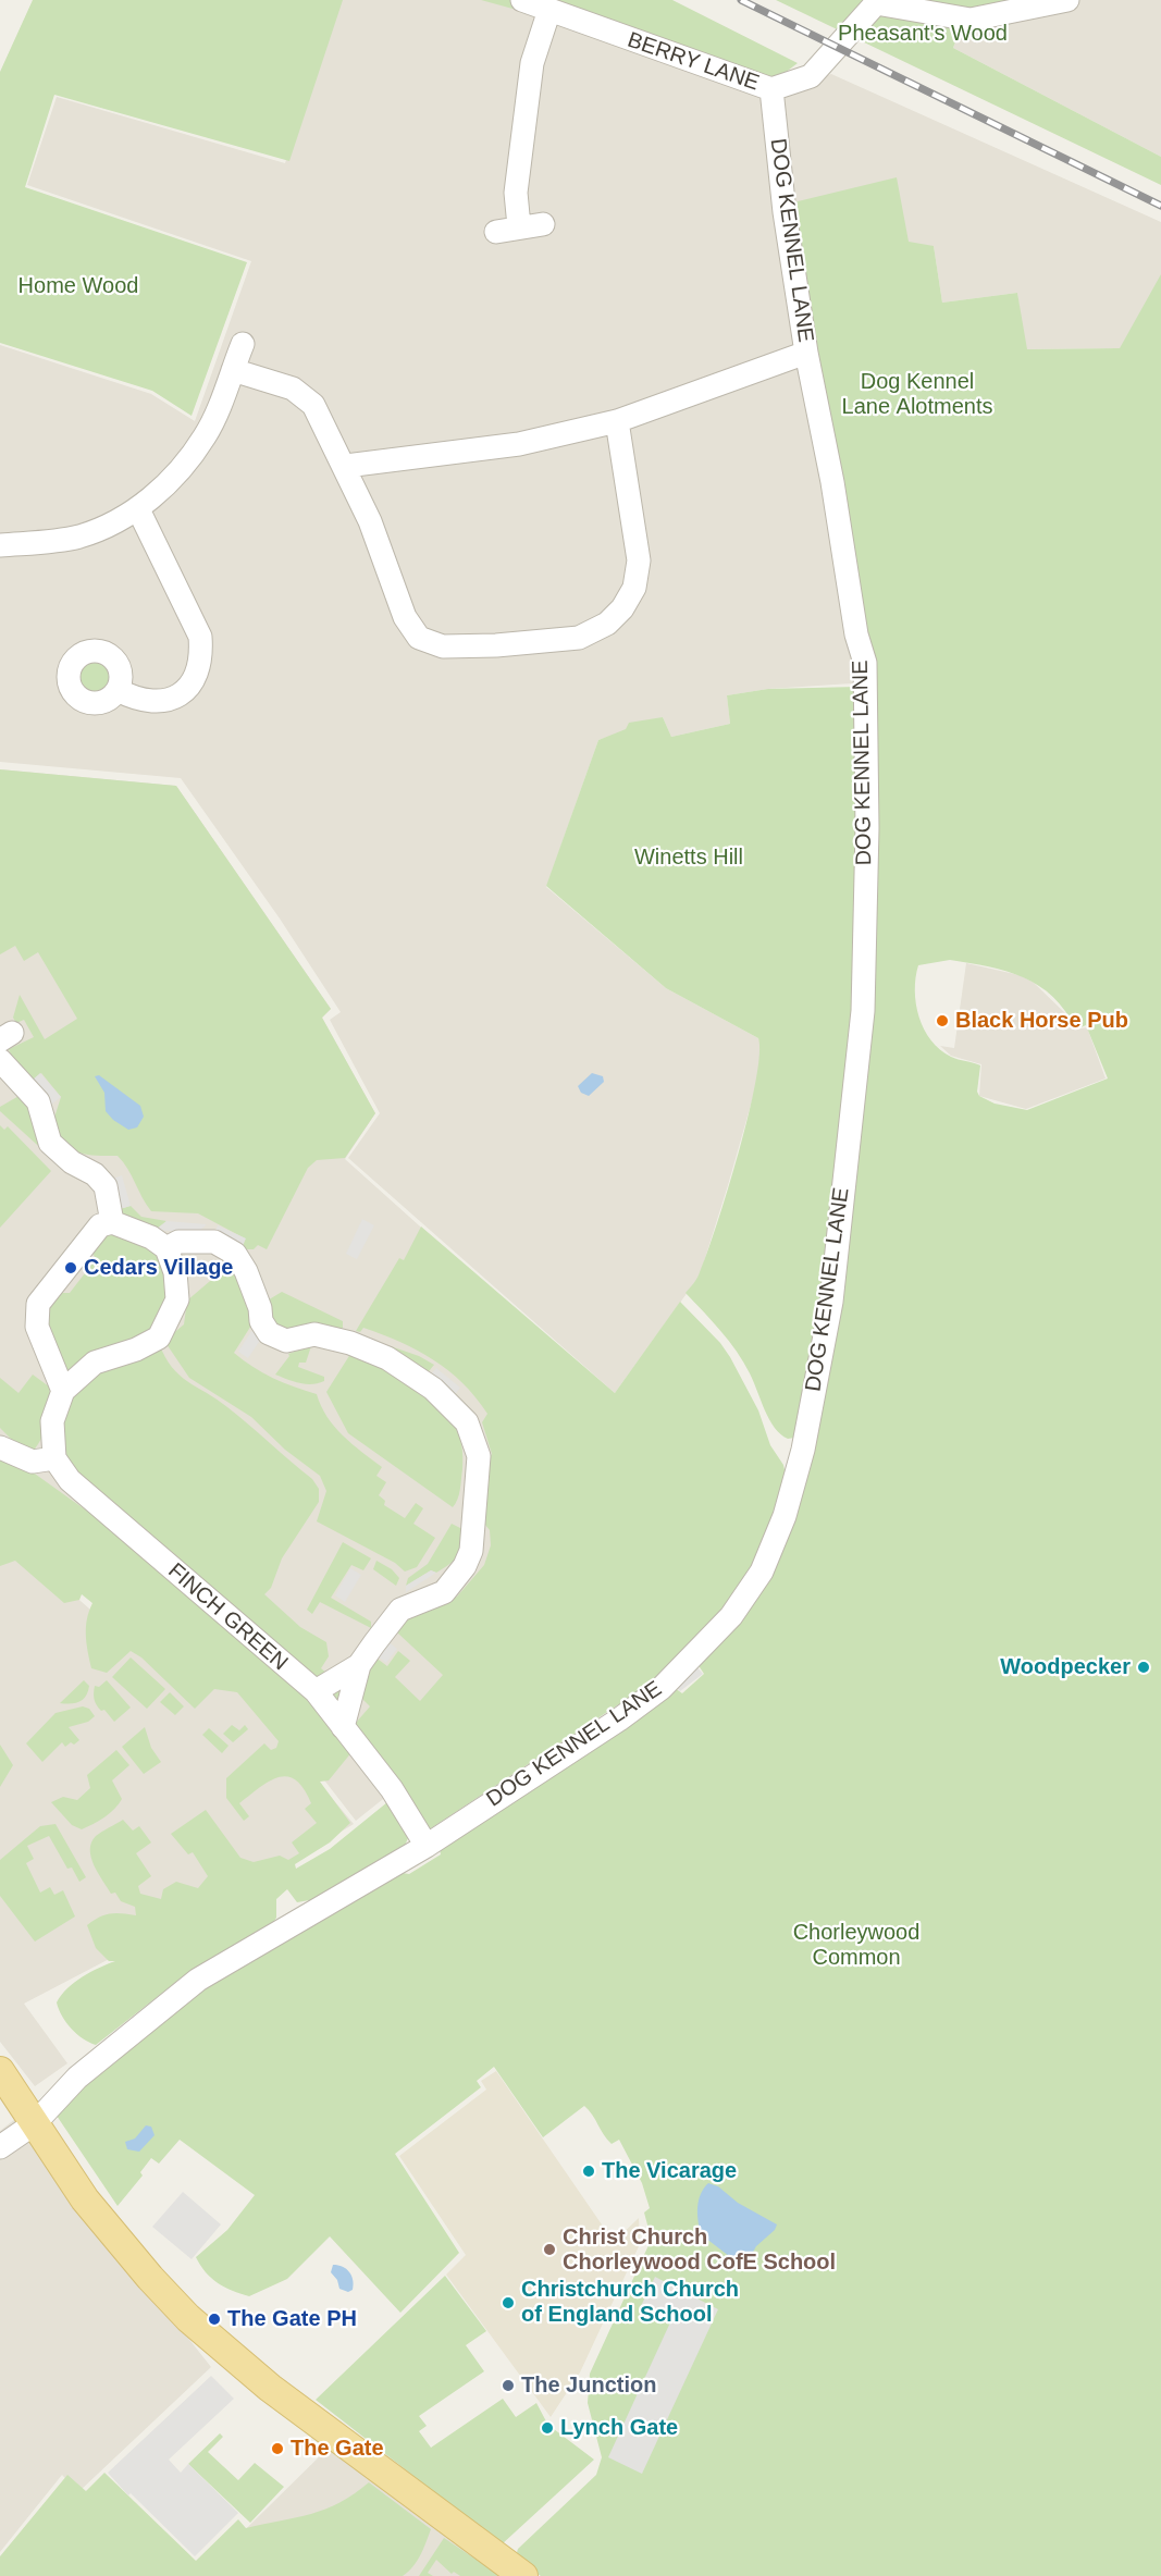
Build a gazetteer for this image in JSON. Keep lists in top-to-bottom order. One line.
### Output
{"streets":{"street":["BERRY LANE","DOG KENNEL LANE","FINCH GREEN"]},"crossings":[["BERRY LANE","DOG KENNEL LANE"],["DOG KENNEL LANE","FINCH GREEN"]],"parks":["Pheasant's Wood","Home Wood","Dog Kennel Lane Alotments","Winetts Hill","Chorleywood Common"],"places":["Black Horse Pub","Cedars Village","Woodpecker","The Vicarage","Christ Church Chorleywood CofE School","Christchurch Church of England School","The Gate PH","The Junction","Lynch Gate","The Gate"]}
